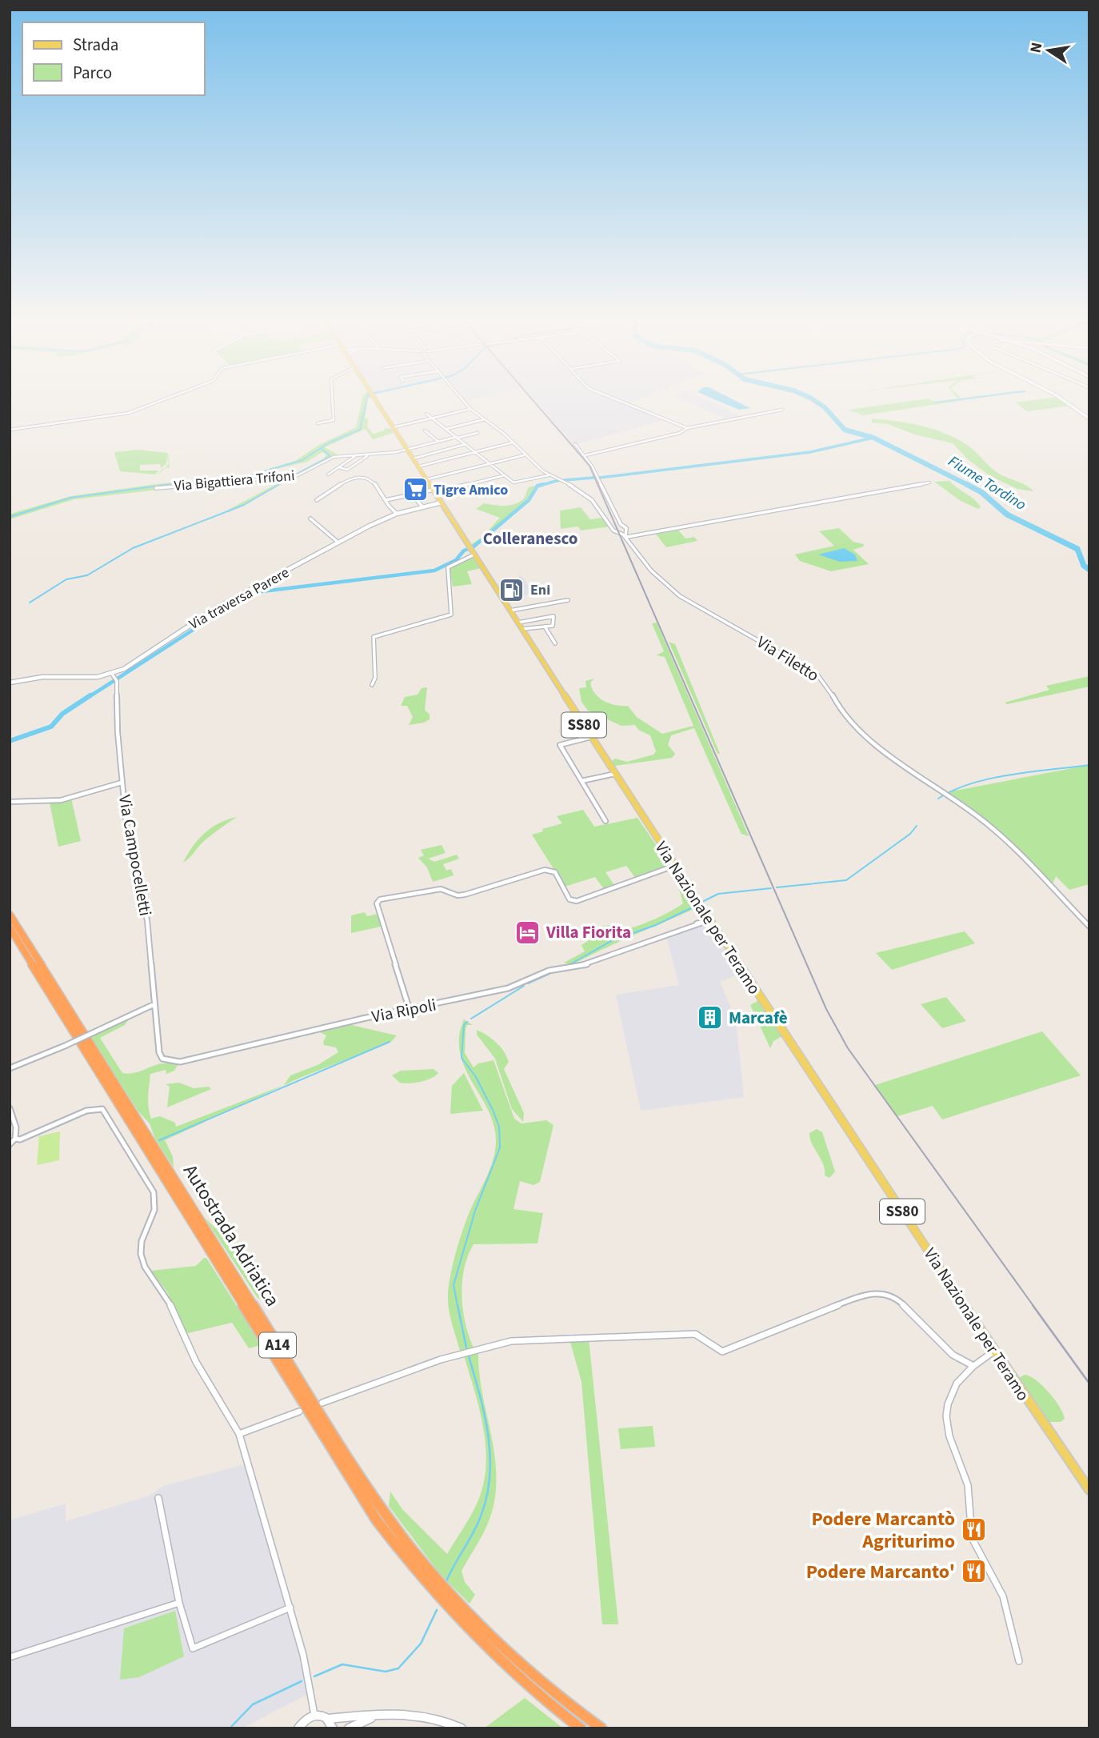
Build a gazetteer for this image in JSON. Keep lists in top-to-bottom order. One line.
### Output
{"streets":{"highway":["Autostrada Adriatica","A14"],"main road":["SS80","Via Nazionale per Teramo"],"street":["Via Bigattiera Trifoni","Via traversa Parere","Via Filetto","Via Campocelletti","Via Ripoli"]},"crossings":[["Via Bigattiera Trifoni","Via Nazionale per Teramo"],["Via traversa Parere","Via Campocelletti"],["Via traversa Parere","Via Nazionale per Teramo"],["Via Campocelletti","Via Ripoli"]],"districts":["Colleranesco"],"water":["Fiume Tordino"],"places":{"supermarket":["Tigre Amico"],"fuel station":["Eni"],"hotel":["Villa Fiorita"],"building":["Marcafè"],"restaurant":["Podere Marcantò Agriturimo","Podere Marcanto'"]},"legend":["Strada","Parco"],"north":"left"}
